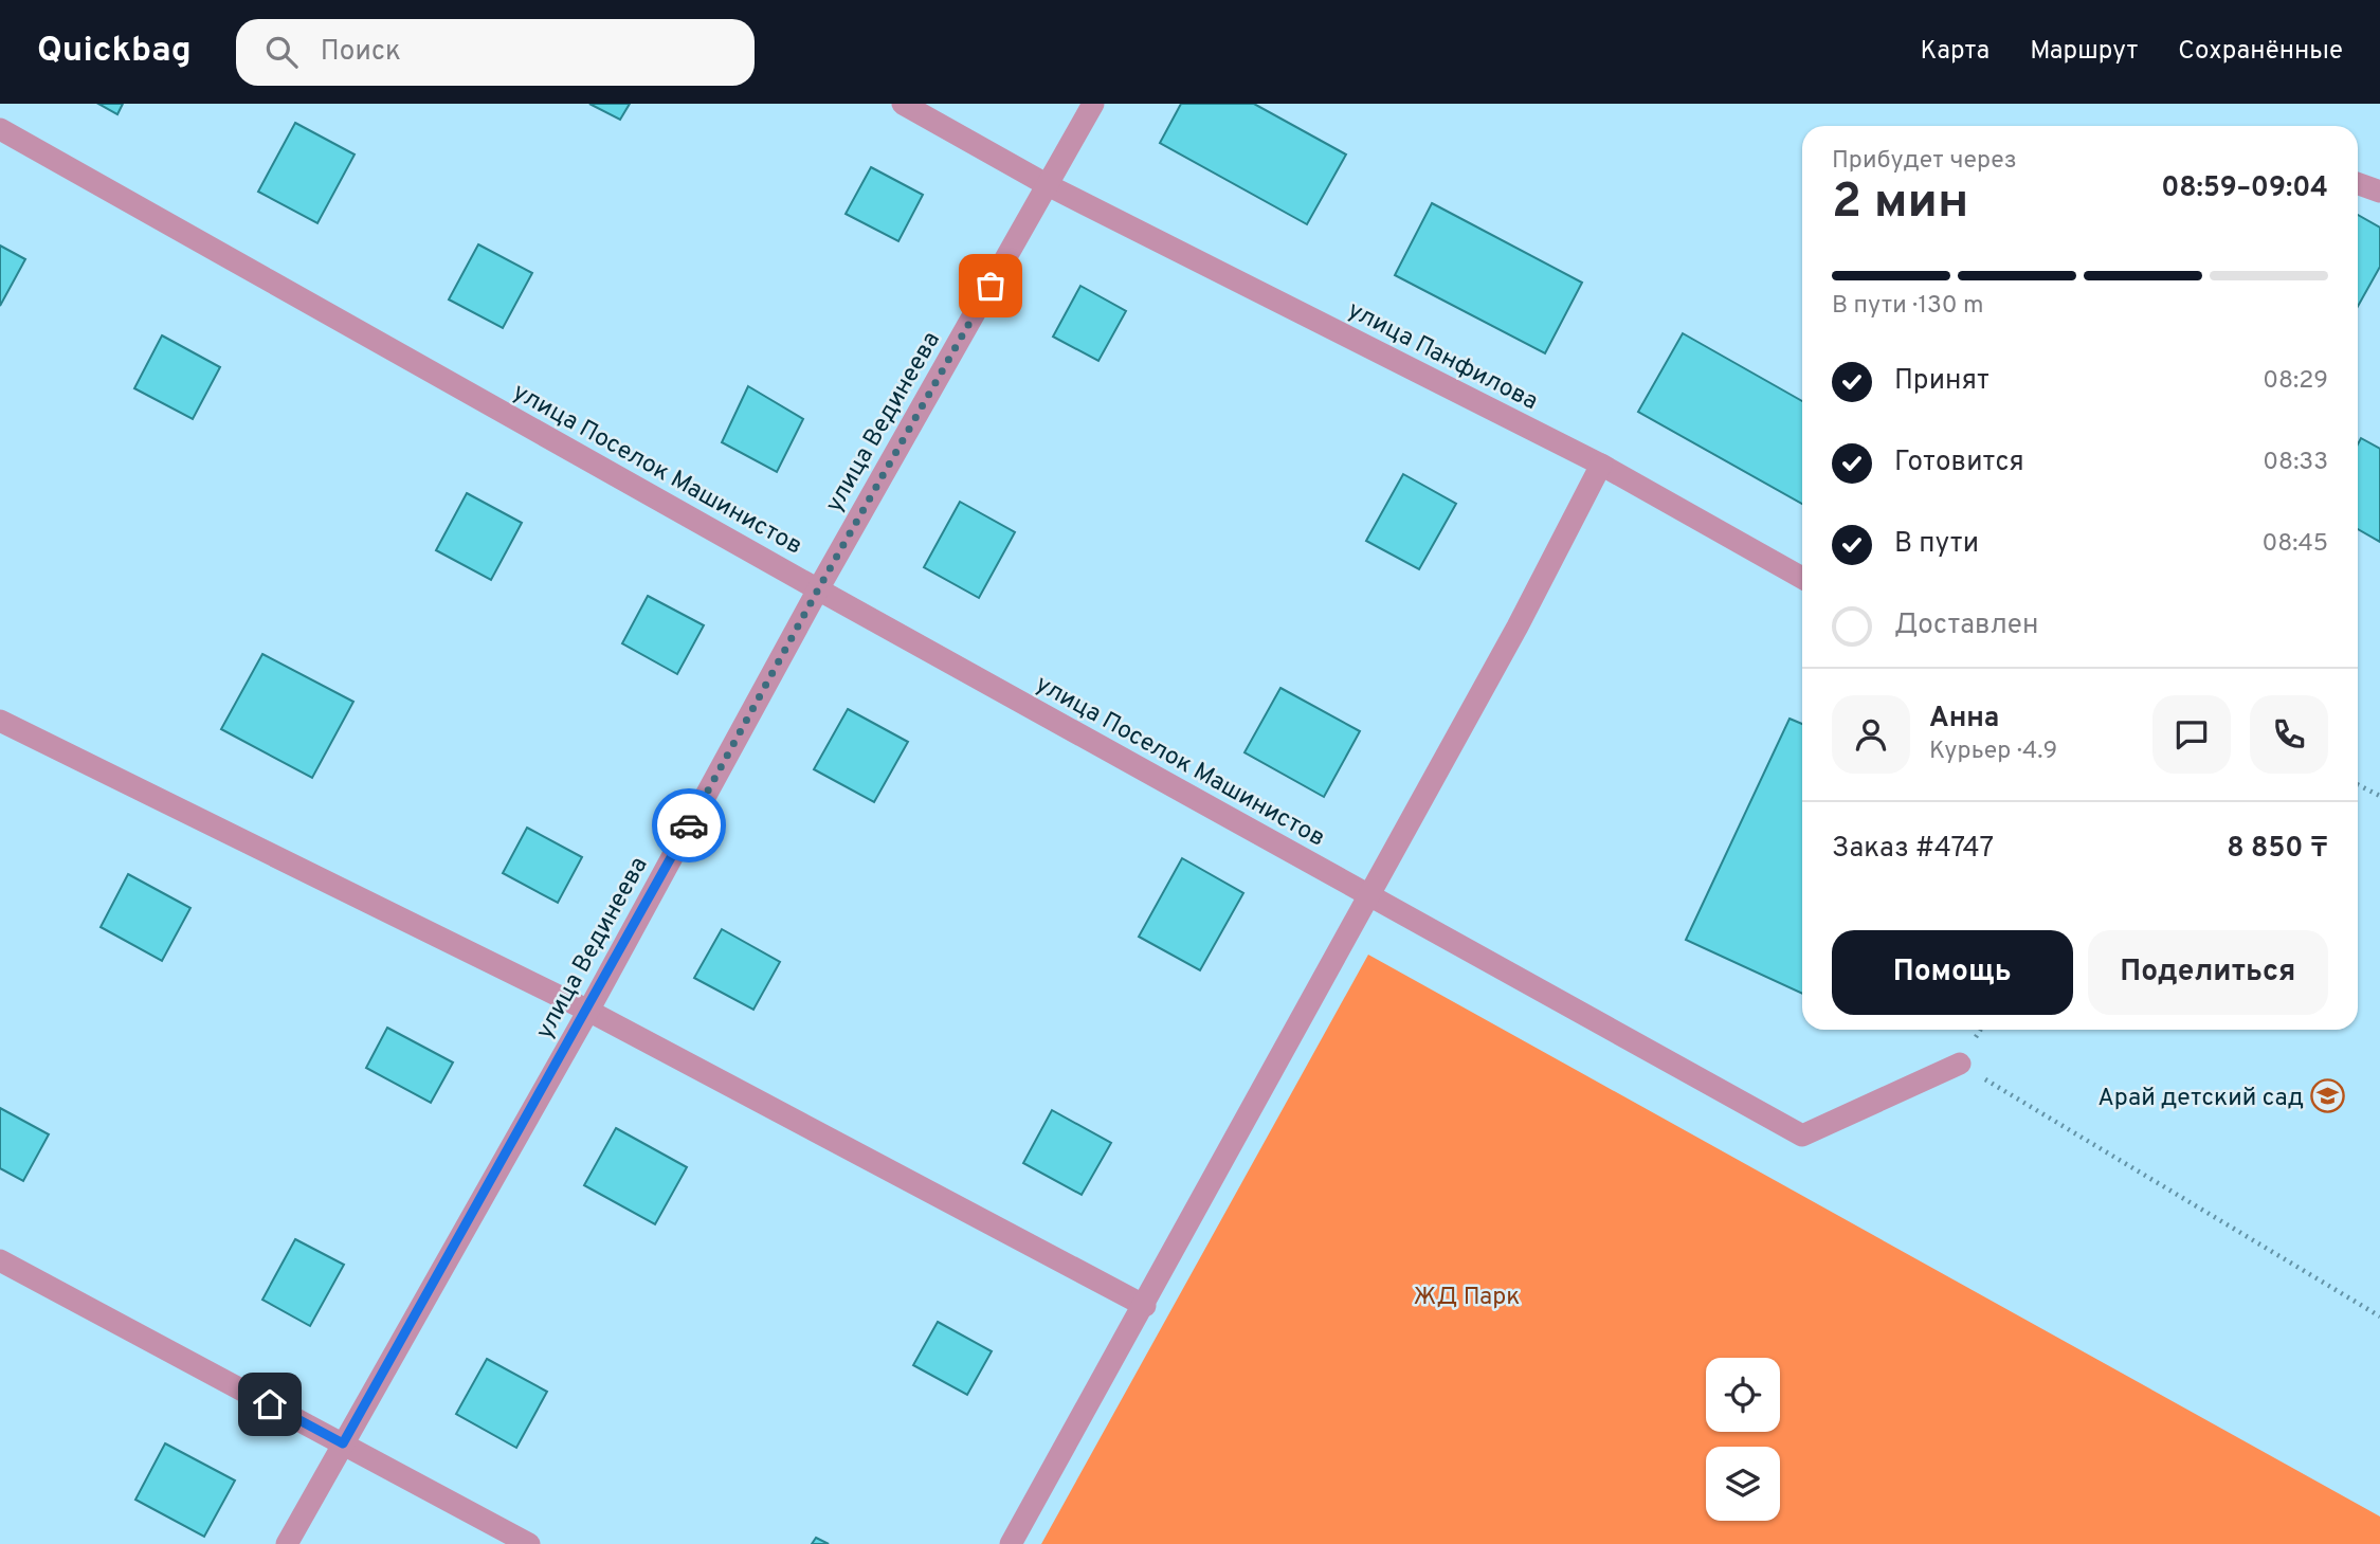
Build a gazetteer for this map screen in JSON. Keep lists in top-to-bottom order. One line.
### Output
{"streets":{"street":["улица Панфилова","улица Вединеева","улица Поселок Машинистов"]},"crossings":[["улица Панфилова","улица Вединеева"],["улица Вединеева","улица Поселок Машинистов"]],"parks":["ЖД Парк"],"places":{"school or university":["Арай детский сад"]},"page":{"header":"Quickbag","search":"Поиск","nav":["Карта","Маршрут","Сохранённые"],"heading":["2 мин","Прибудет через","08:59–09:04"],"panel":["Анна","Курьер · 4.9","Заказ #4747","8 850 ₸"],"bar":"В пути · 130 m","list":[["Принят","08:29"],["Готовится","08:33"],["В пути","08:45"],"Доставлен"],"buttons":["Помощь","Поделиться"]}}
